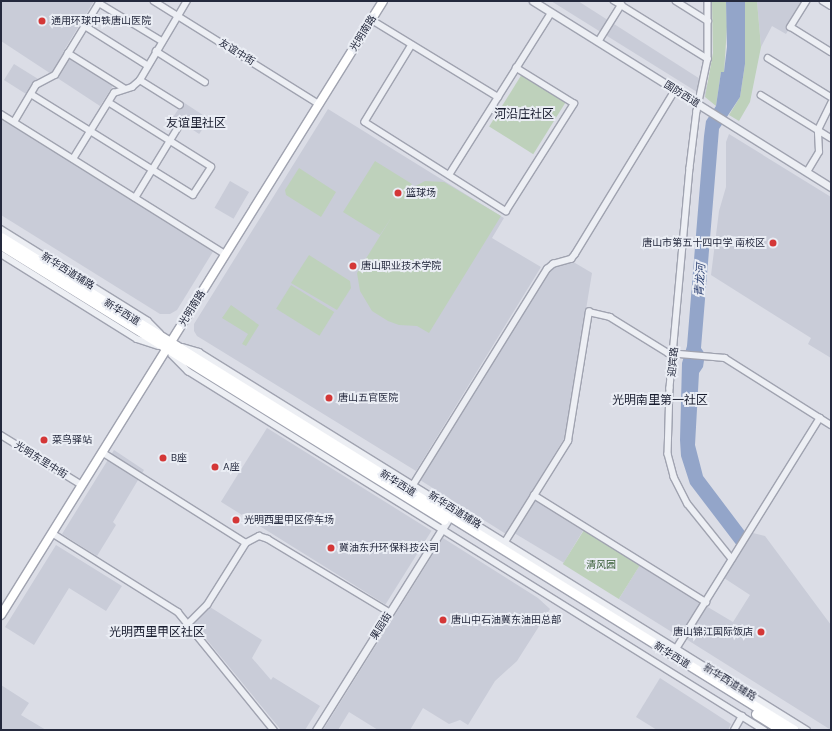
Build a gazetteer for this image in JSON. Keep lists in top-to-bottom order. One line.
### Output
{"streets":{"main road":["光明南路","新华西道"],"street":["友谊中街","国防西道","新华西道辅路","迎宾路","光明东里中街","果园街"]},"crossings":[["光明南路","友谊中街"],["光明南路","新华西道辅路"],["光明南路","新华西道"],["光明南路","光明东里中街"],["国防西道","迎宾路"],["新华西道辅路","新华西道"],["新华西道辅路","果园街"],["新华西道","果园街"]],"districts":["河沿庄社区","友谊里社区","光明南里第一社区","光明西里甲区社区"],"water":["青龙河"],"parks":["清风园"],"places":["通用环球中铁唐山医院","篮球场","唐山市第五十四中学 南校区","唐山职业技术学院","唐山五官医院","菜鸟驿站","B座","A座","光明西里甲区停车场","冀油东升环保科技公司","唐山中石油冀东油田总部","唐山锦江国际饭店"]}
